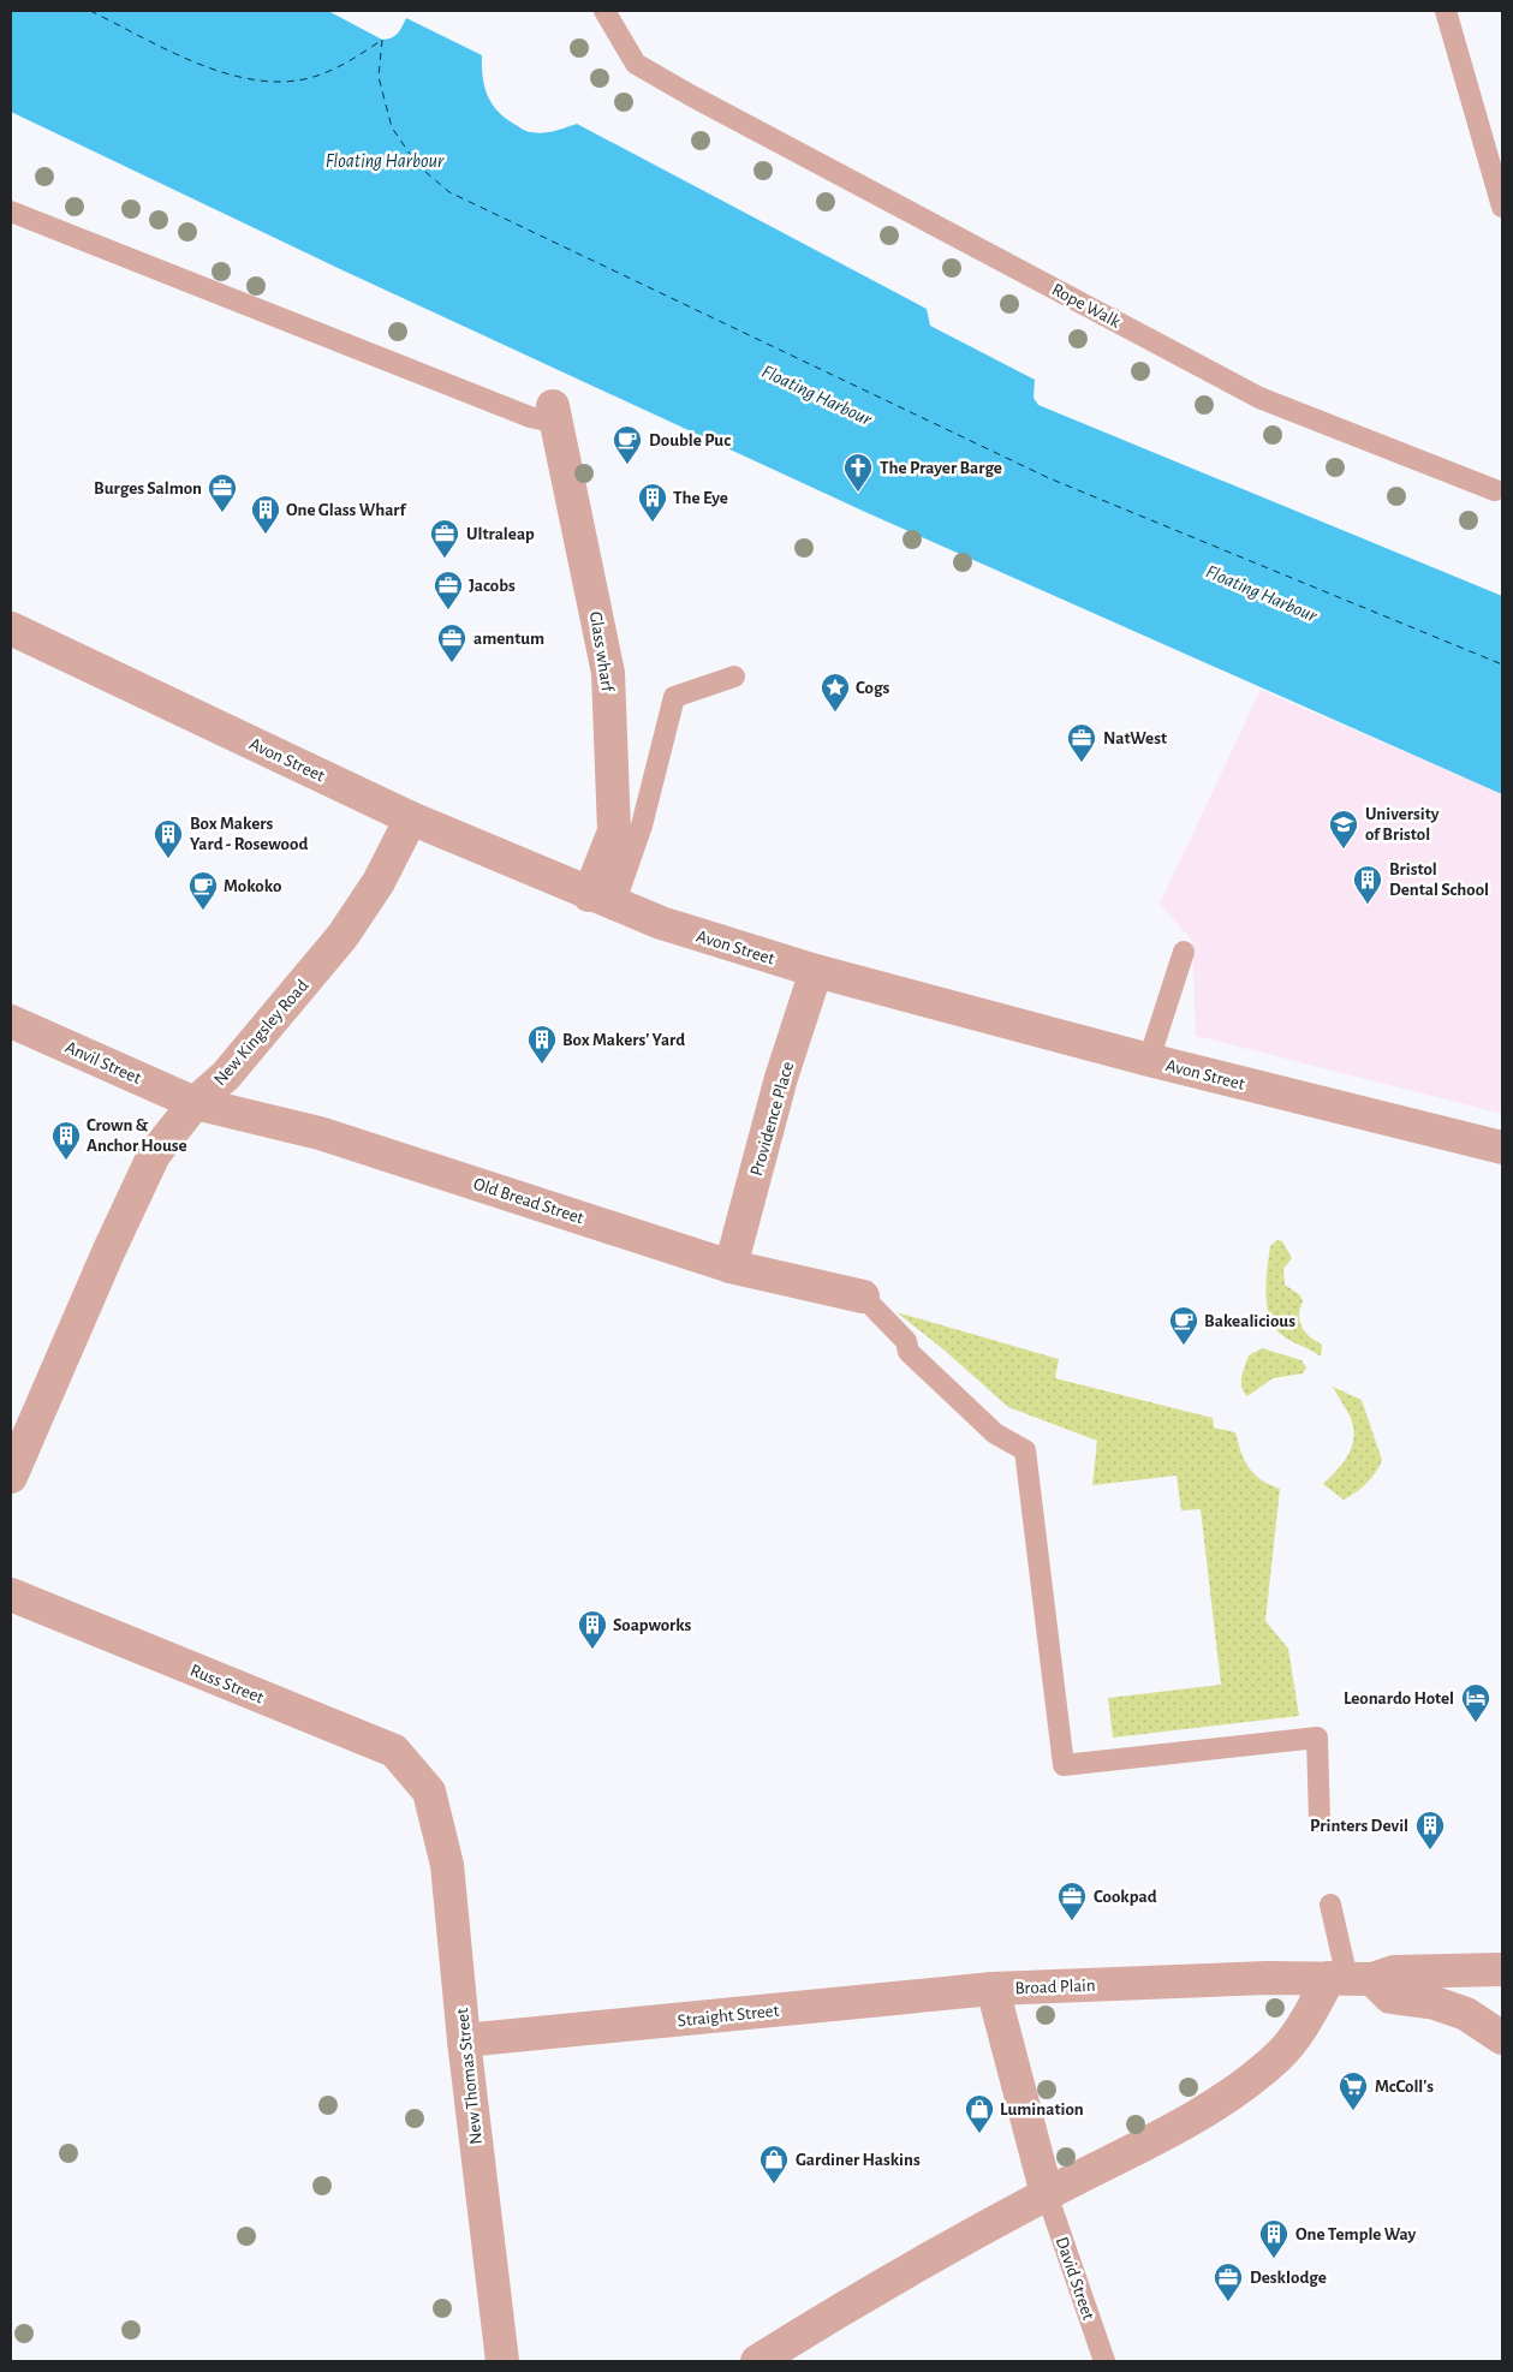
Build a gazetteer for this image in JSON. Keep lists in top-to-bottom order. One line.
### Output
{"streets":{"street":["Glass wharf","Avon Street","New Kingsley Road","Anvil Street","Providence Place","Old Bread Street","Russ Street","Broad Plain","Straight Street","New Thomas Street"],"lane":["Rope Walk","David Street"]},"crossings":[["Glass wharf","Avon Street"],["Avon Street","New Kingsley Road"],["Avon Street","Providence Place"],["New Kingsley Road","Anvil Street"],["New Kingsley Road","Old Bread Street"],["Anvil Street","Old Bread Street"],["Providence Place","Old Bread Street"],["Russ Street","New Thomas Street"],["Broad Plain","Straight Street"],["Broad Plain","David Street"],["Straight Street","New Thomas Street"]],"water":["Floating Harbour"],"places":{"cafe":["Double Puc","Mokoko","Bakealicious"],"church":["The Prayer Barge"],"office":["Burges Salmon","Ultraleap","Jacobs","amentum","NatWest","Cookpad","Desklodge"],"building":["The Eye","One Glass Wharf","Box Makers Yard - Rosewood","Bristol Dental School","Box Makers' Yard","Crown & Anchor House","Soapworks","Printers Devil","One Temple Way"],"place":["Cogs"],"school or university":["University of Bristol"],"hotel":["Leonardo Hotel"],"supermarket":["McColl's"],"shop":["Lumination","Gardiner Haskins"]}}
